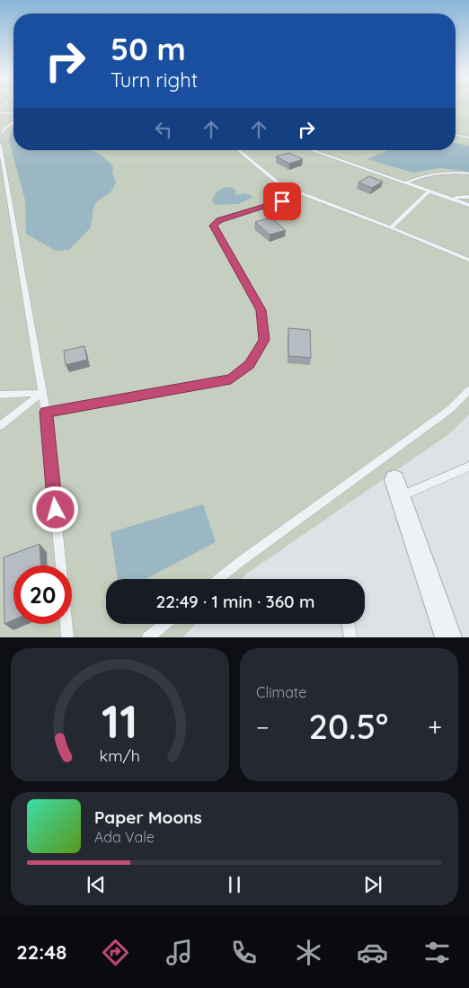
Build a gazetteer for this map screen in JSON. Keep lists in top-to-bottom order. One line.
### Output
{"page":{"turn":["50 m","Turn right"],"limit":"20","trip":"22:49 · 1 min · 360 m","tile":"Climate","heat":["−","20.5°","+"],"song":["Paper Moons","Ada Vale"],"tabs":"22:48","gauge":["11","km/h"]}}
